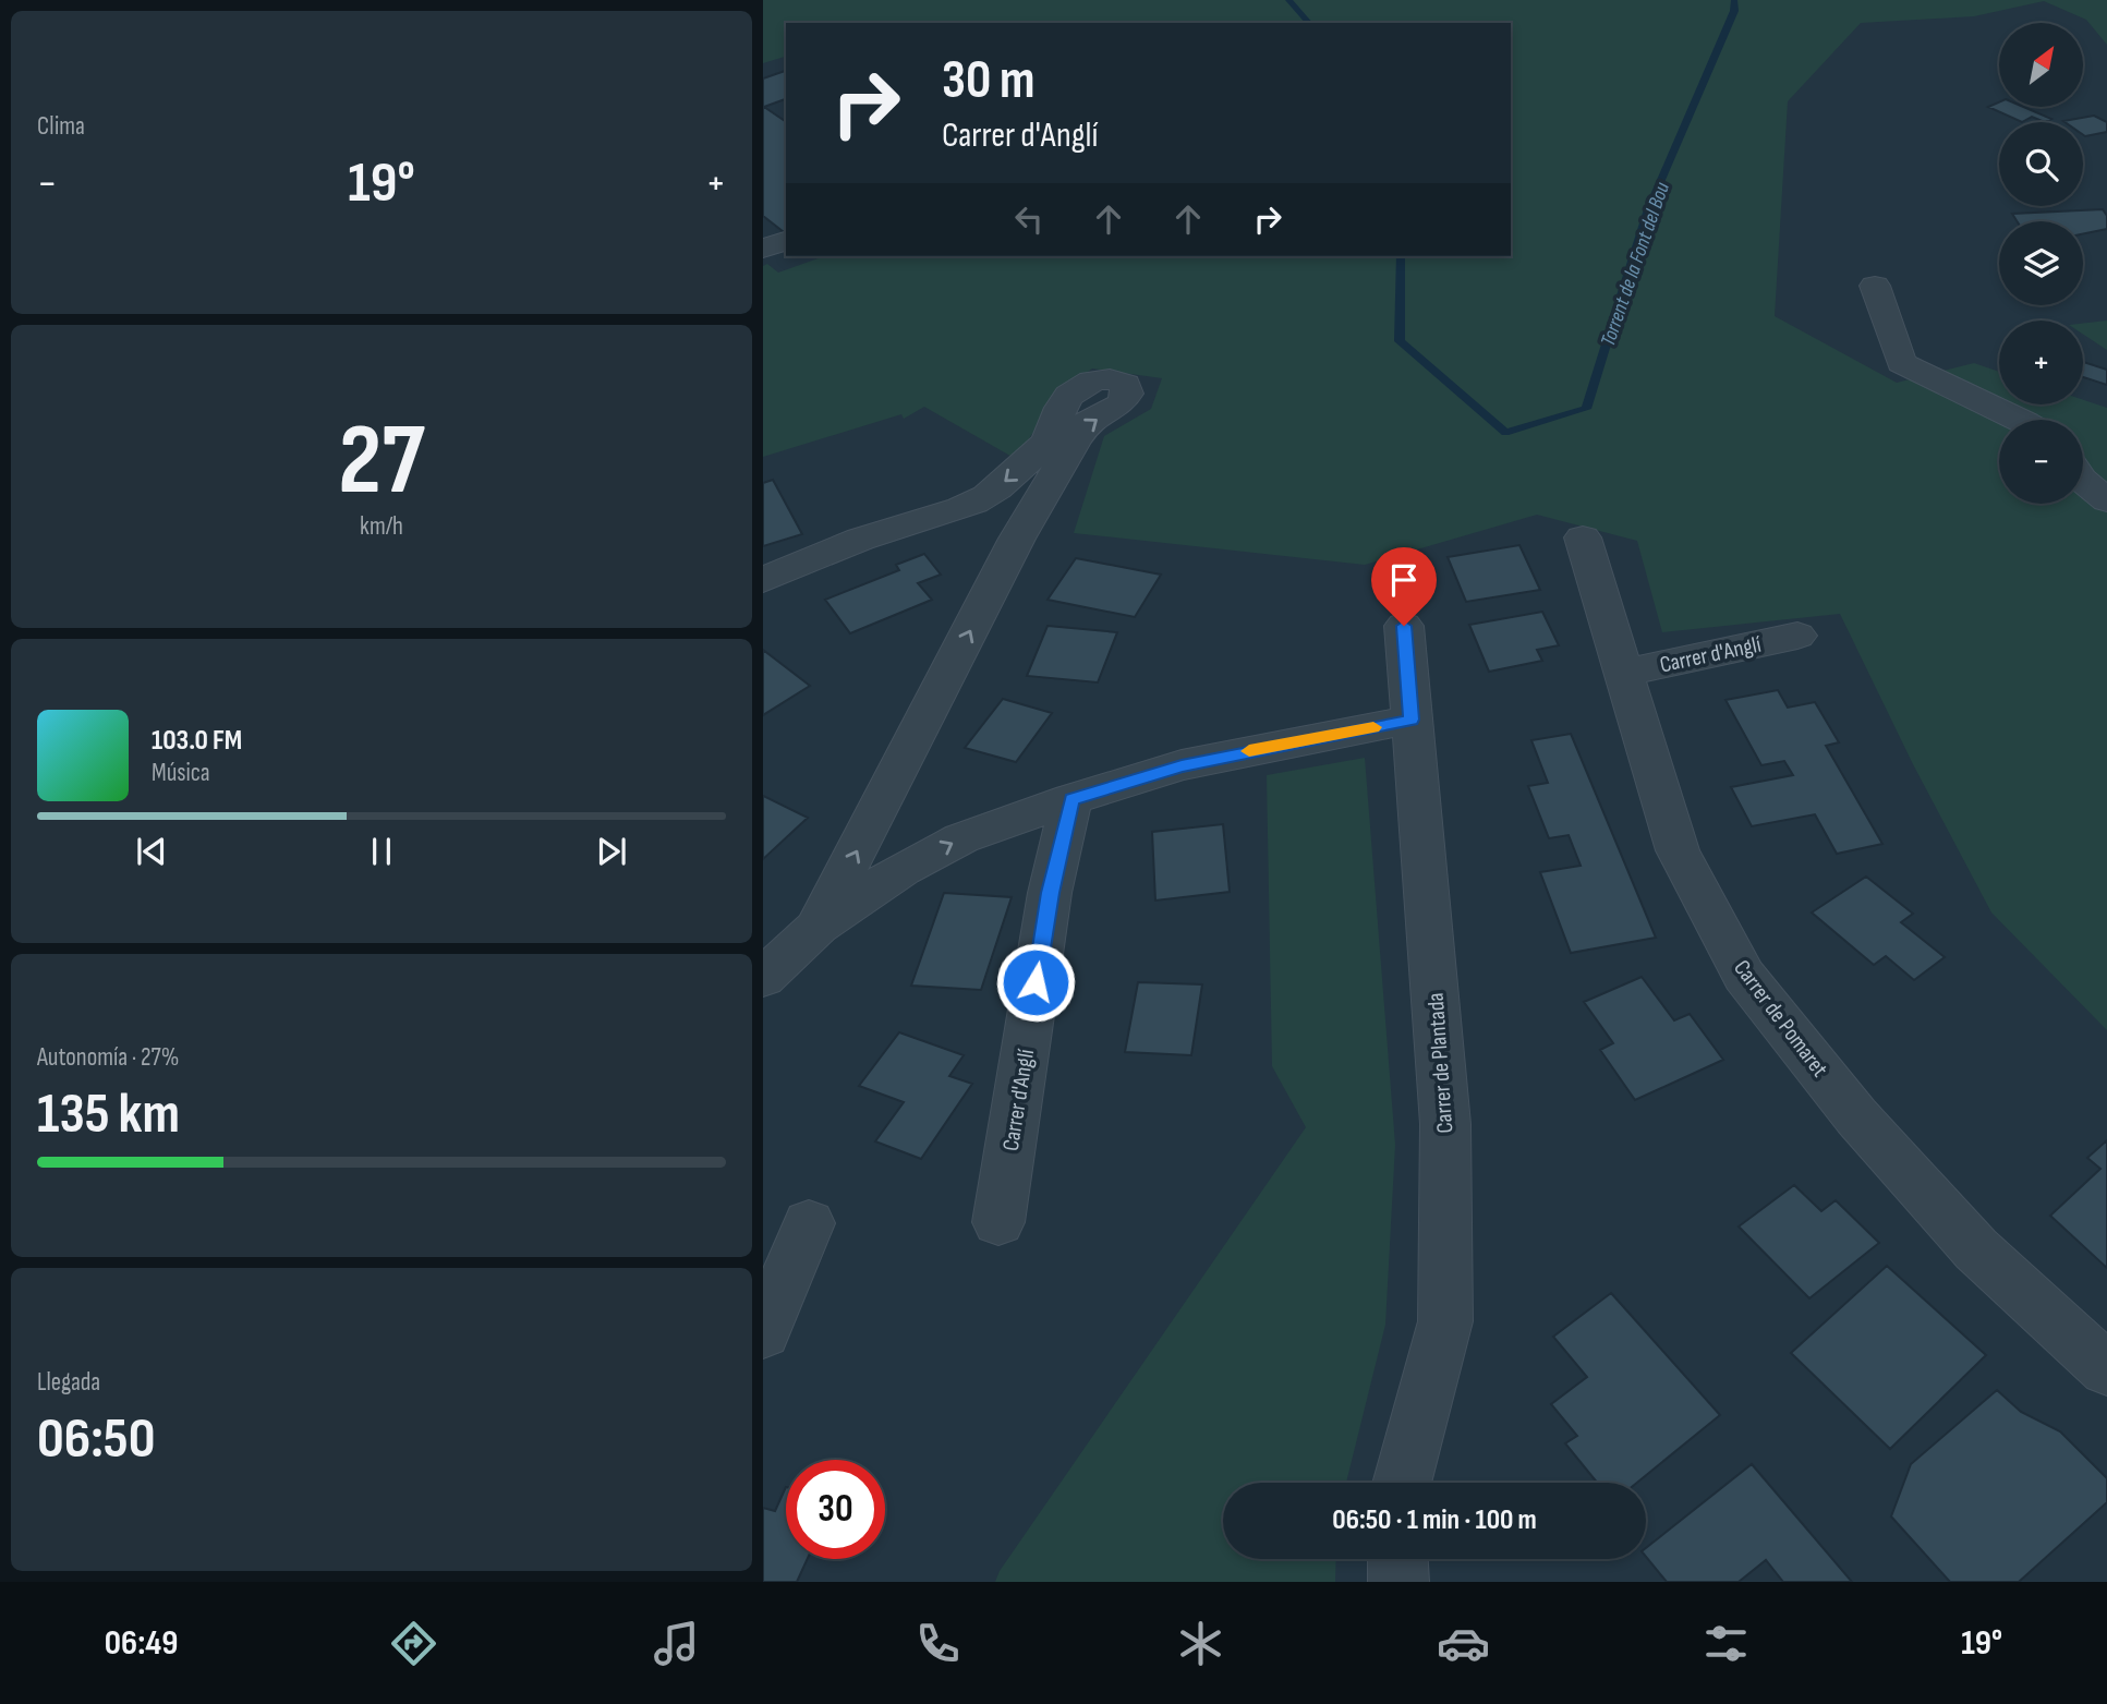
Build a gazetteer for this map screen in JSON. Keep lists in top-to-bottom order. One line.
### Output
{"streets":{"street":["Carrer d'Anglí","Carrer de Pomaret","Carrer de Plantada"]},"crossings":[["Carrer d'Anglí","Carrer de Pomaret"]],"water":["Torrent de la Font del Bou"],"north":"top right","page":{"tile":["Clima",["27","km/h"],["Autonomía · 27%","135 km"],["Llegada","06:50"]],"map_buttons":["+","−"],"turn":["30 m","Carrer d'Anglí"],"heat":["−","19°","+"],"song":["103.0 FM","Música"],"limit":"30","trip":"06:50 · 1 min · 100 m","tabs":["06:49","19°"]}}
